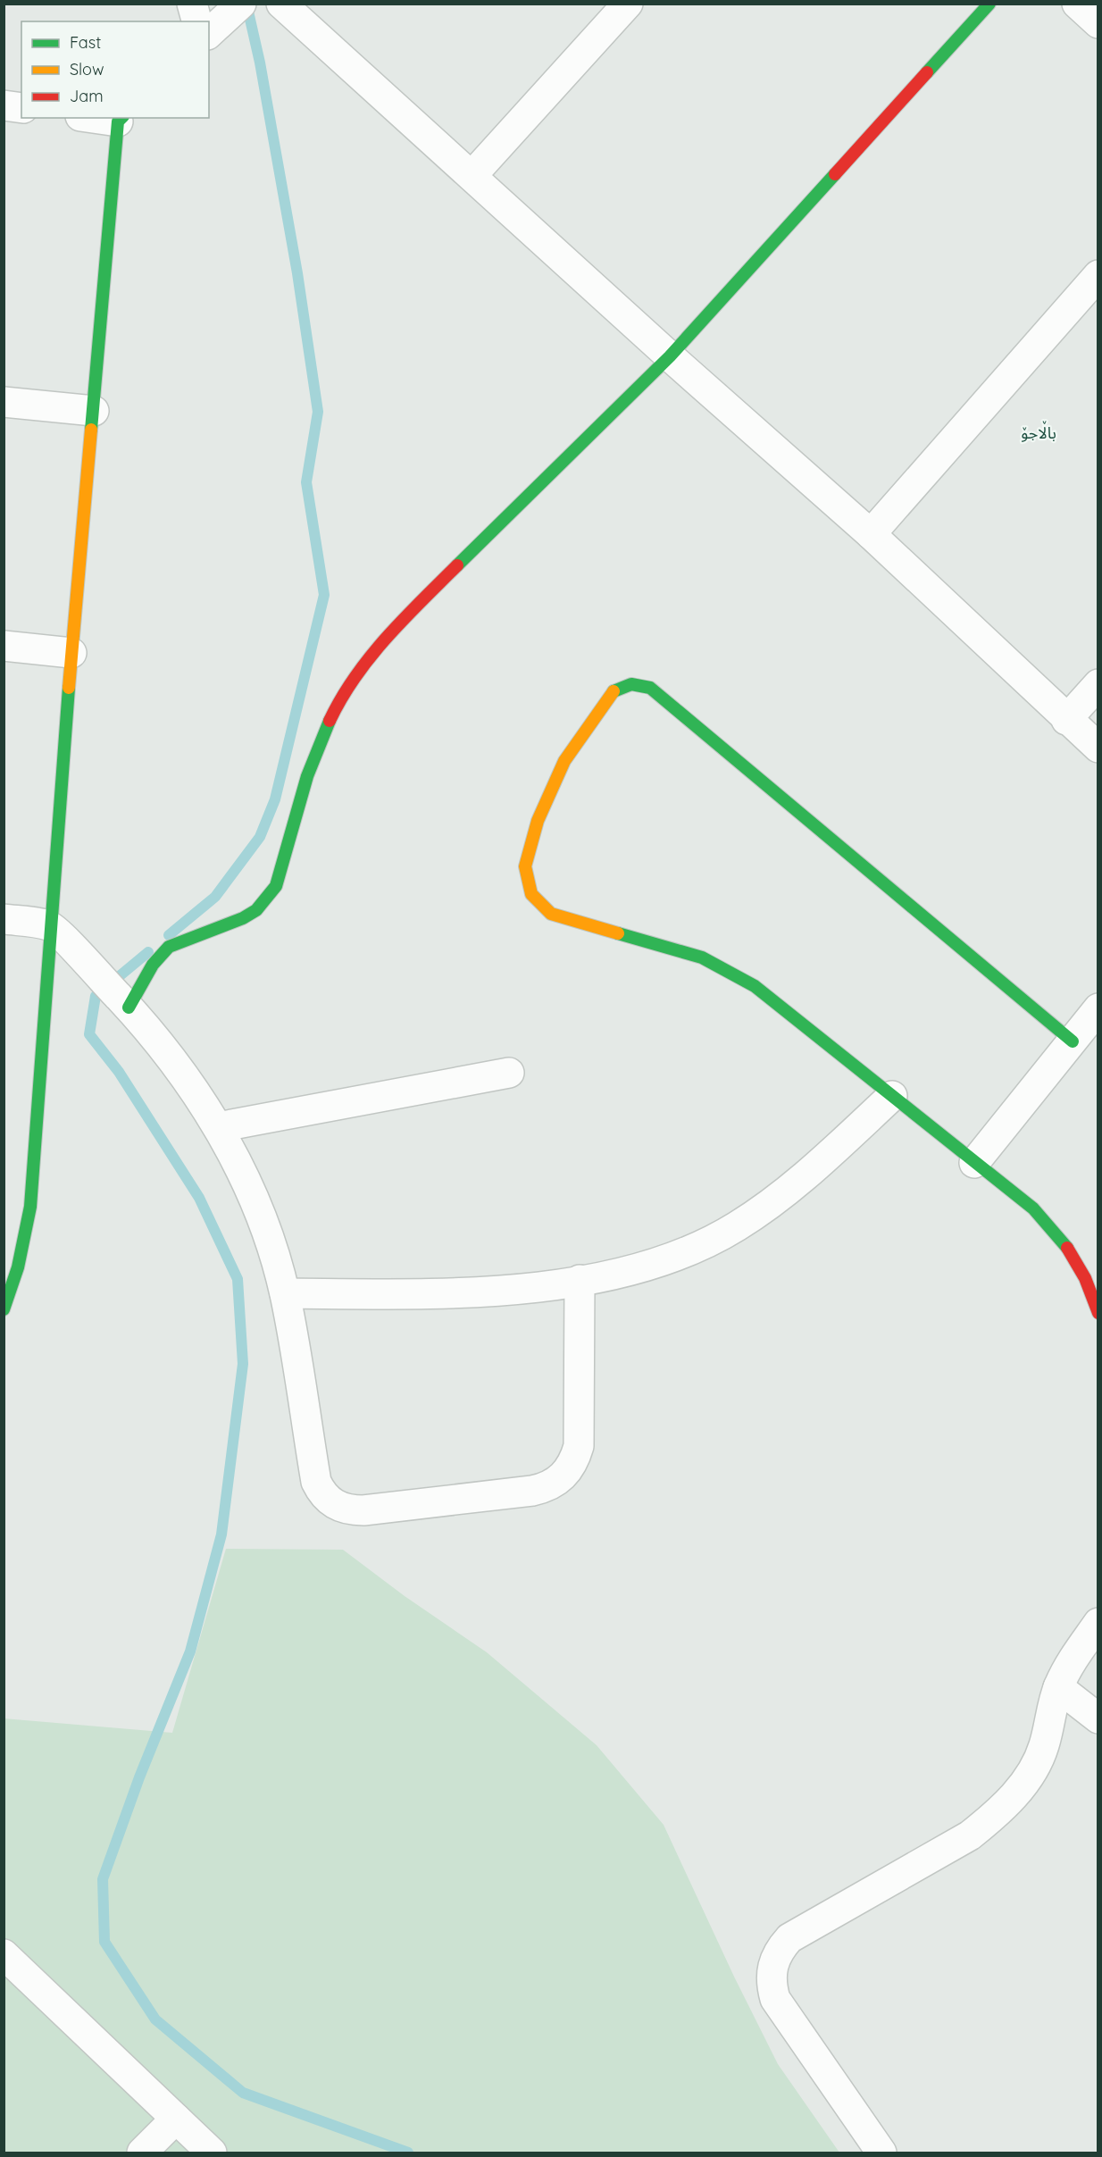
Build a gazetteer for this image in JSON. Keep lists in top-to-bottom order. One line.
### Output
{"districts":["باڵاجۆ"],"legend":["Fast","Slow","Jam"]}
